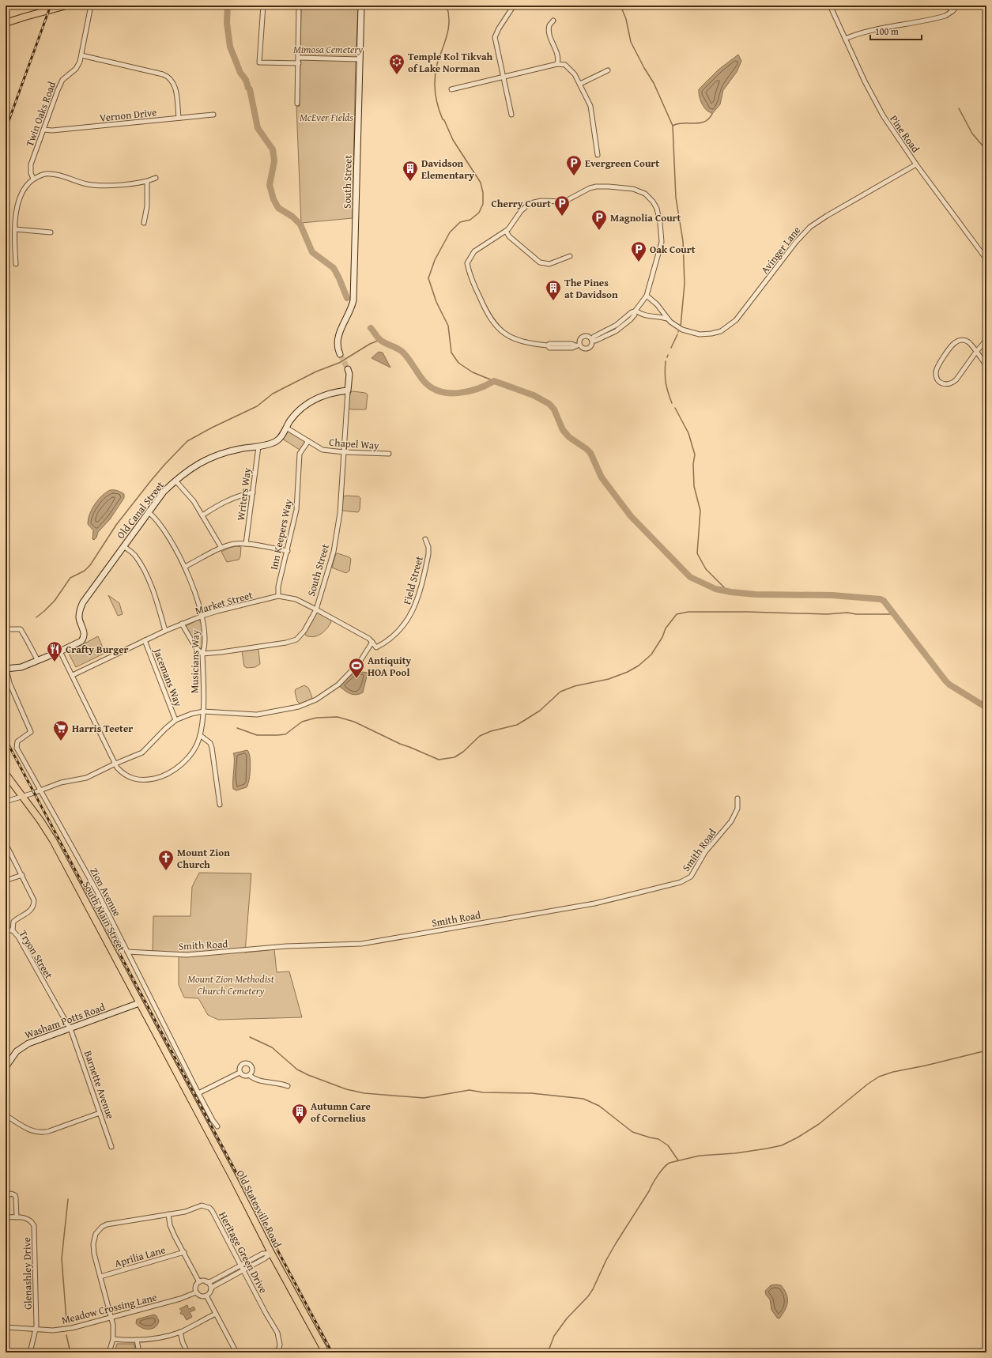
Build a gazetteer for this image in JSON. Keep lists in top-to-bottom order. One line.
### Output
{"streets":{"main road":["South Main Street","Old Statesville Road"],"street":["Twin Oaks Road","Vernon Drive","Pine Road","South Street","Avinger Lane","Chapel Way","Writers Way","Old Canal Street","Inn Keepers Way","Field Street","Market Street","Musicians Way","Jacemans Way","Smith Road","Zion Avenue","Tryon Street","Washam Potts Road","Barnette Avenue","Heritage Green Drive","Aprilia Lane","Glenashley Drive","Meadow Crossing Lane"]},"crossings":[["Twin Oaks Road","Vernon Drive"],["Pine Road","Avinger Lane"],["South Street","Chapel Way"],["South Street","Old Canal Street"],["South Street","Market Street"],["South Street","Musicians Way"],["Chapel Way","Old Canal Street"],["Chapel Way","Inn Keepers Way"],["Writers Way","Old Canal Street"],["Old Canal Street","Musicians Way"],["Inn Keepers Way","Market Street"],["Field Street","Market Street"],["Market Street","Musicians Way"],["Market Street","Jacemans Way"],["Smith Road","Zion Avenue"],["South Main Street","Washam Potts Road"],["South Main Street","Old Statesville Road"],["Tryon Street","Washam Potts Road"],["Tryon Street","Barnette Avenue"],["Washam Potts Road","Barnette Avenue"],["Heritage Green Drive","Aprilia Lane"],["Heritage Green Drive","Meadow Crossing Lane"],["Glenashley Drive","Meadow Crossing Lane"]],"parks":["Mimosa Cemetery","McEver Fields","Mount Zion Methodist Church Cemetery"],"places":{"synagogue":["Temple Kol Tikvah of Lake Norman"],"parking":["Evergreen Court","Cherry Court","Magnolia Court","Oak Court"],"building":["Davidson Elementary","The Pines at Davidson","Autumn Care of Cornelius"],"restaurant":["Crafty Burger"],"sports":["Antiquity HOA Pool"],"supermarket":["Harris Teeter"],"church":["Mount Zion Church"]},"scale_bar":"100 m"}
